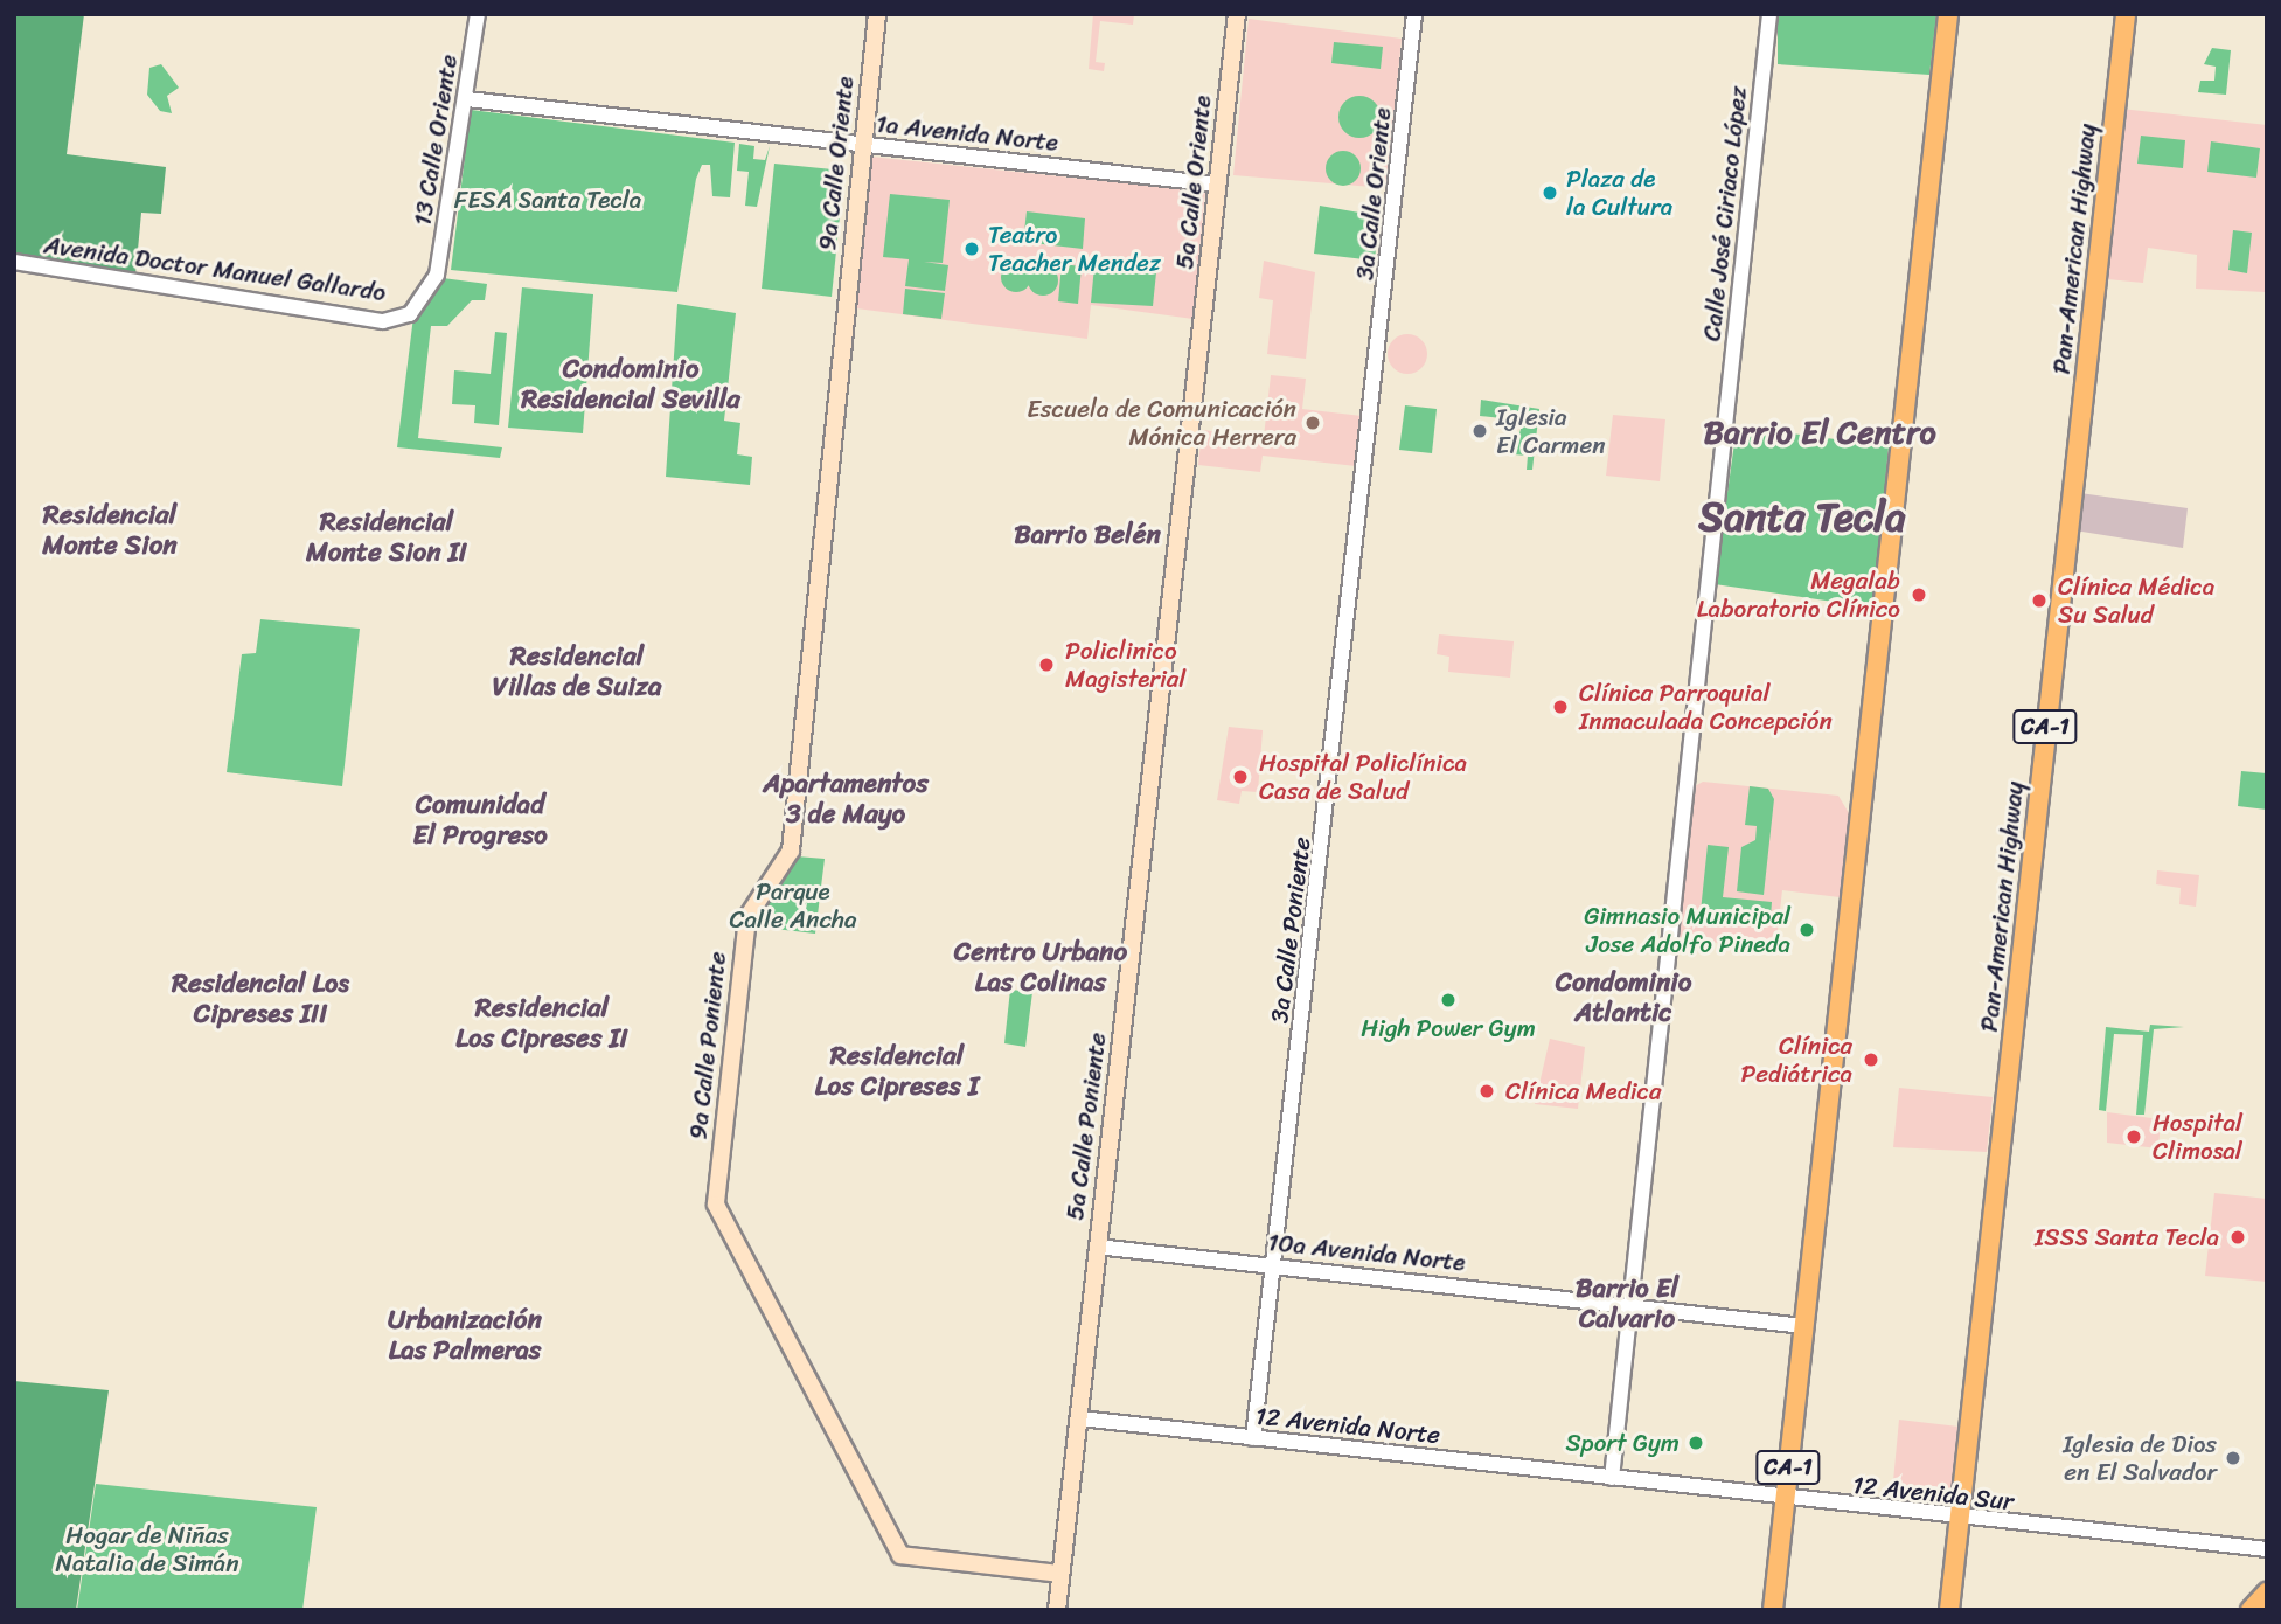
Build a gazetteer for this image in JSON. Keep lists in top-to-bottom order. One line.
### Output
{"streets":{"main road":["9a Calle Oriente","5a Calle Oriente","Pan-American Highway","CA-1","9a Calle Poniente","5a Calle Poniente"],"street":["1a Avenida Norte","13 Calle Oriente","3a Calle Oriente","Calle José Ciriaco López","Avenida Doctor Manuel Gallardo","3a Calle Poniente","10a Avenida Norte","12 Avenida Norte","12 Avenida Sur"]},"crossings":[["1a Avenida Norte","13 Calle Oriente"],["1a Avenida Norte","9a Calle Oriente"],["1a Avenida Norte","5a Calle Oriente"],["13 Calle Oriente","Avenida Doctor Manuel Gallardo"],["9a Calle Oriente","9a Calle Poniente"],["5a Calle Oriente","5a Calle Poniente"],["3a Calle Oriente","3a Calle Poniente"],["Calle José Ciriaco López","10a Avenida Norte"],["Calle José Ciriaco López","12 Avenida Norte"],["Calle José Ciriaco López","12 Avenida Sur"],["Pan-American Highway","12 Avenida Sur"],["CA-1","10a Avenida Norte"],["CA-1","12 Avenida Sur"],["3a Calle Poniente","10a Avenida Norte"],["3a Calle Poniente","12 Avenida Norte"],["9a Calle Poniente","5a Calle Poniente"],["5a Calle Poniente","10a Avenida Norte"],["5a Calle Poniente","12 Avenida Norte"],["12 Avenida Norte","12 Avenida Sur"]],"districts":["Condominio Residencial Sevilla","Barrio El Centro","Residencial Monte Sion","Santa Tecla","Residencial Monte Sion II","Barrio Belén","Residencial Villas de Suiza","Apartamentos 3 de Mayo","Comunidad El Progreso","Centro Urbano Las Colinas","Condominio Atlantic","Residencial Los Cipreses III","Residencial Los Cipreses II","Residencial Los Cipreses I","Barrio El Calvario","Urbanización Las Palmeras"],"parks":["FESA Santa Tecla","Parque Calle Ancha","Hogar de Niñas Natalia de Simán"],"places":["Plaza de la Cultura","Teatro Teacher Mendez","Escuela de Comunicación Mónica Herrera","Iglesia El Carmen","Megalab Laboratorio Clínico","Clínica Médica Su Salud","Policlinico Magisterial","Clínica Parroquial Inmaculada Concepción","Hospital Policlínica Casa de Salud","Gimnasio Municipal Jose Adolfo Pineda","High Power Gym","Clínica Pediátrica","Clínica Medica","Hospital Climosal","ISSS Santa Tecla","Sport Gym","Iglesia de Dios en El Salvador"]}
